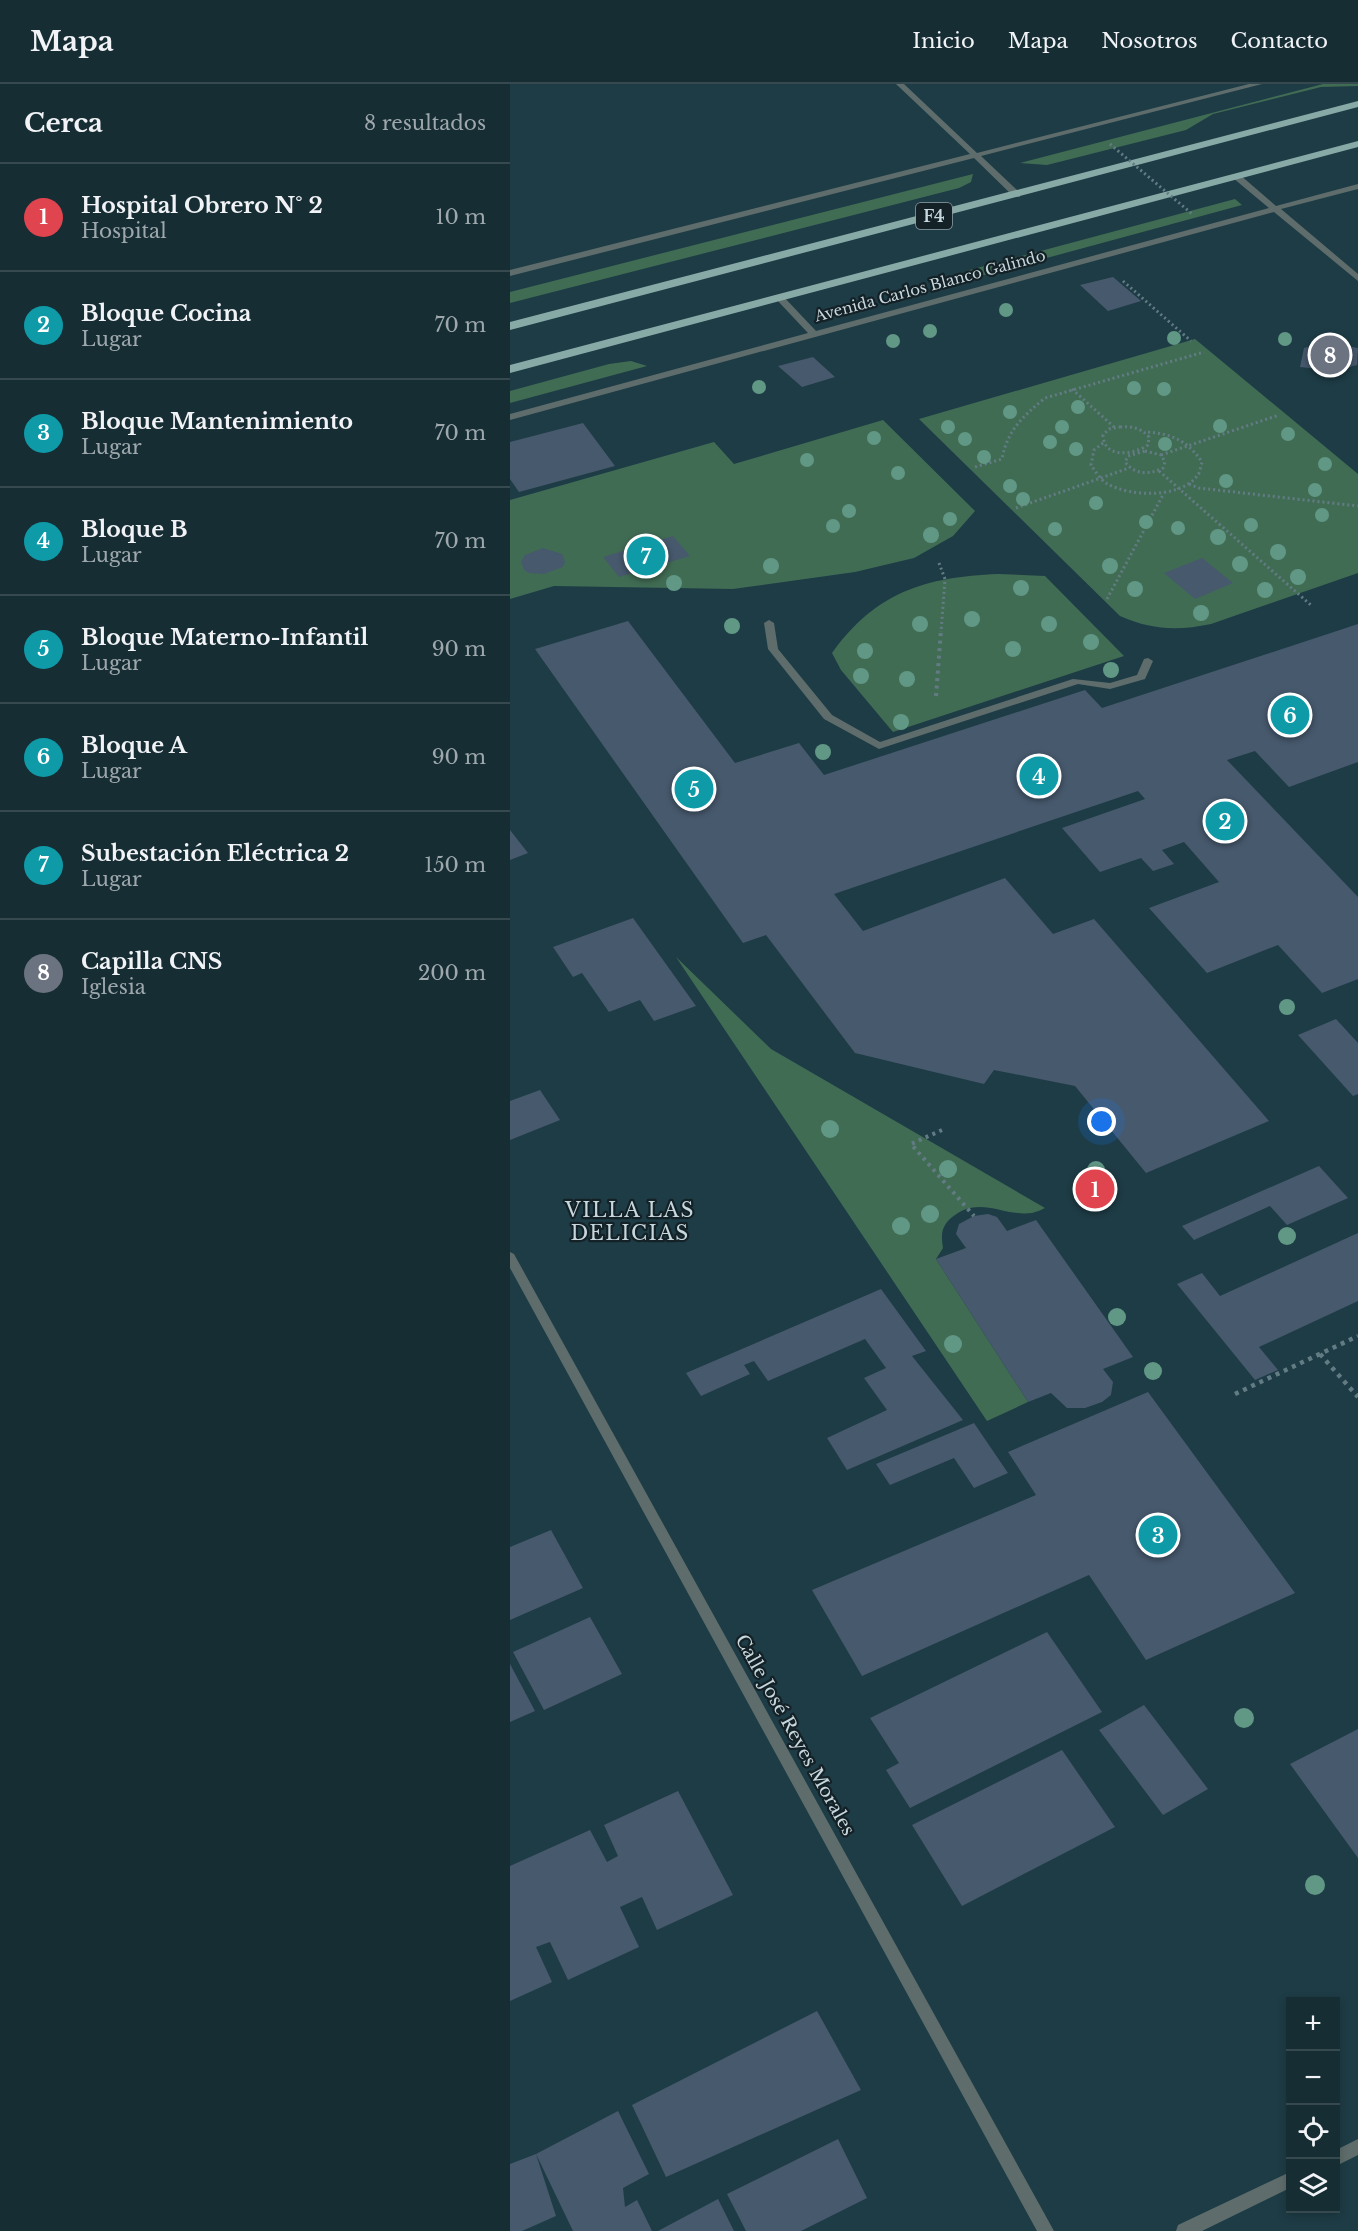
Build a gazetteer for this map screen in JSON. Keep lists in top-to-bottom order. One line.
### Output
{"streets":{"highway":["F4","Avenida Carlos Blanco Galindo"],"street":["Calle José Reyes Morales"]},"districts":["VILLA LAS DELICIAS"],"page":{"header":"Mapa","nav":["Inicio","Mapa","Nosotros","Contacto"],"heading":["Cerca","8 resultados"],"list":[{"mark":"1","name":"Hospital Obrero N° 2","note":"Hospital","value":"10 m"},{"mark":"2","name":"Bloque Cocina","note":"Lugar","value":"70 m"},{"mark":"3","name":"Bloque Mantenimiento","note":"Lugar","value":"70 m"},{"mark":"4","name":"Bloque B","note":"Lugar","value":"70 m"},{"mark":"5","name":"Bloque Materno-Infantil","note":"Lugar","value":"90 m"},{"mark":"6","name":"Bloque A","note":"Lugar","value":"90 m"},{"mark":"7","name":"Subestación Eléctrica 2","note":"Lugar","value":"150 m"},{"mark":"8","name":"Capilla CNS","note":"Iglesia","value":"200 m"}],"pins":["8","7","6","4","5","2","1","3"],"map_buttons":["+","−"]}}
